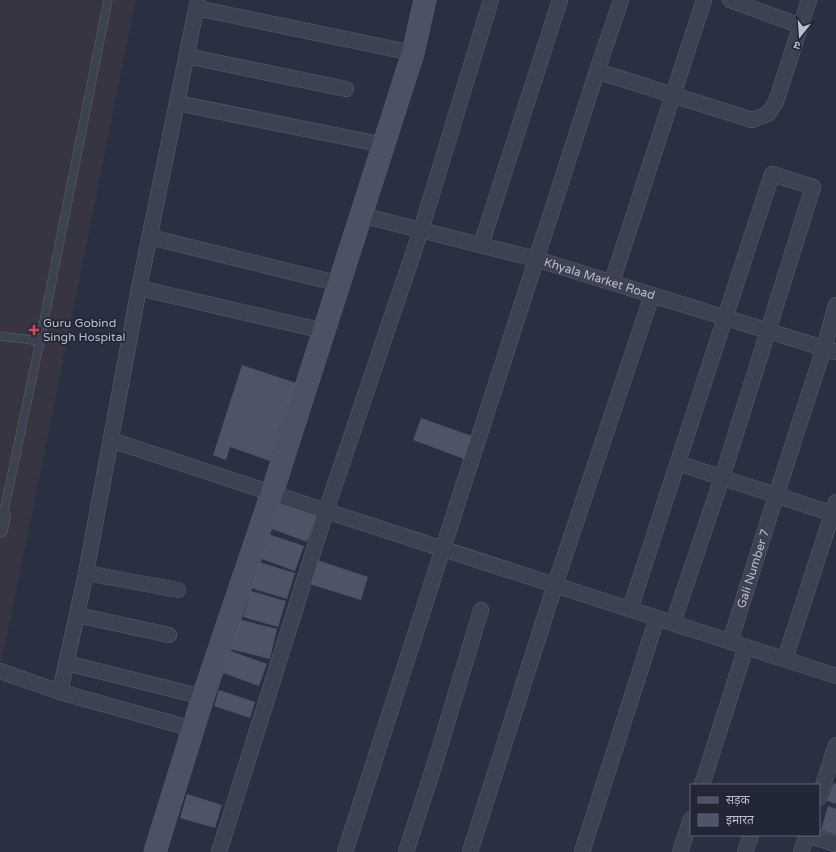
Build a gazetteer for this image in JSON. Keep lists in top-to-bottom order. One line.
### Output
{"streets":{"street":["Khyala Market Road","Gali Number 7"]},"crossings":[["Khyala Market Road","Gali Number 7"]],"places":{"health":["Guru Gobind Singh Hospital"]},"legend":["सड़क","इमारत"],"north":"bottom"}
